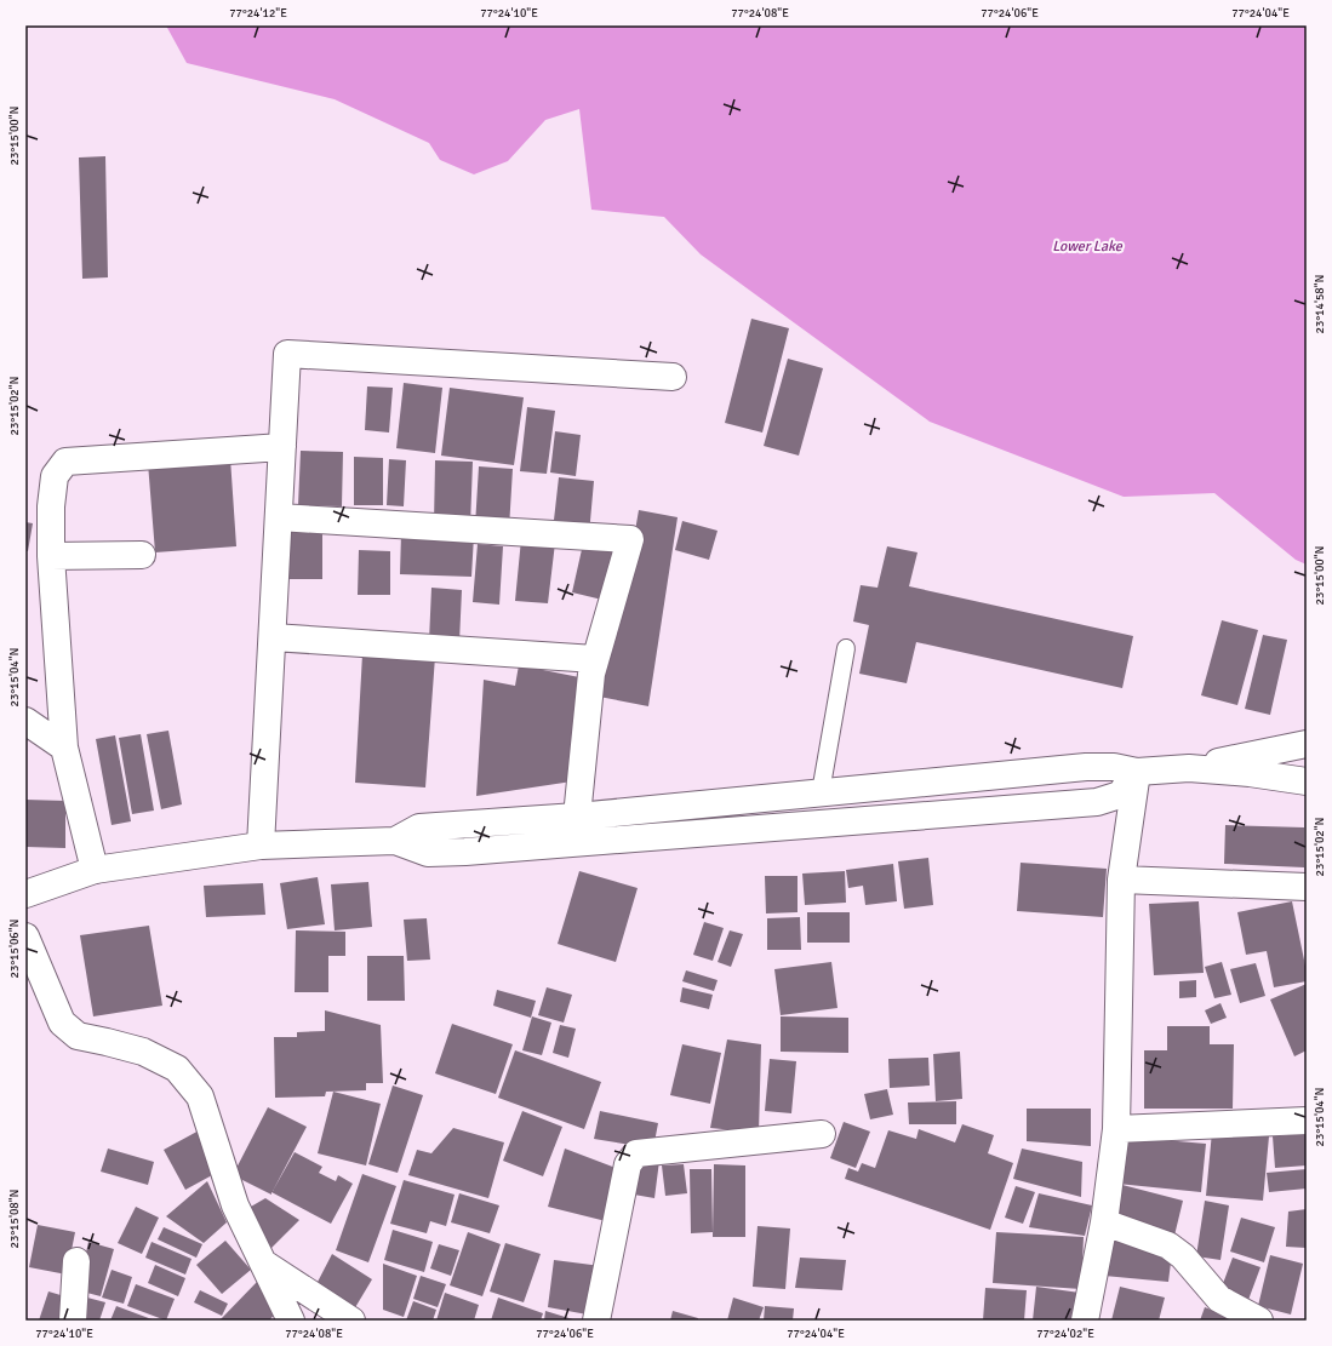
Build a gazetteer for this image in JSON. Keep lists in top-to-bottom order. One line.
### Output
{"water":["Lower Lake"],"coordinates":["77°24'12\"E","77°24'10\"E","77°24'08\"E","77°24'06\"E","77°24'04\"E","23°15'00\"N","23°14'58\"N","23°15'02\"N","23°15'04\"N","23°15'06\"N","23°15'08\"N","77°24'02\"E"]}
